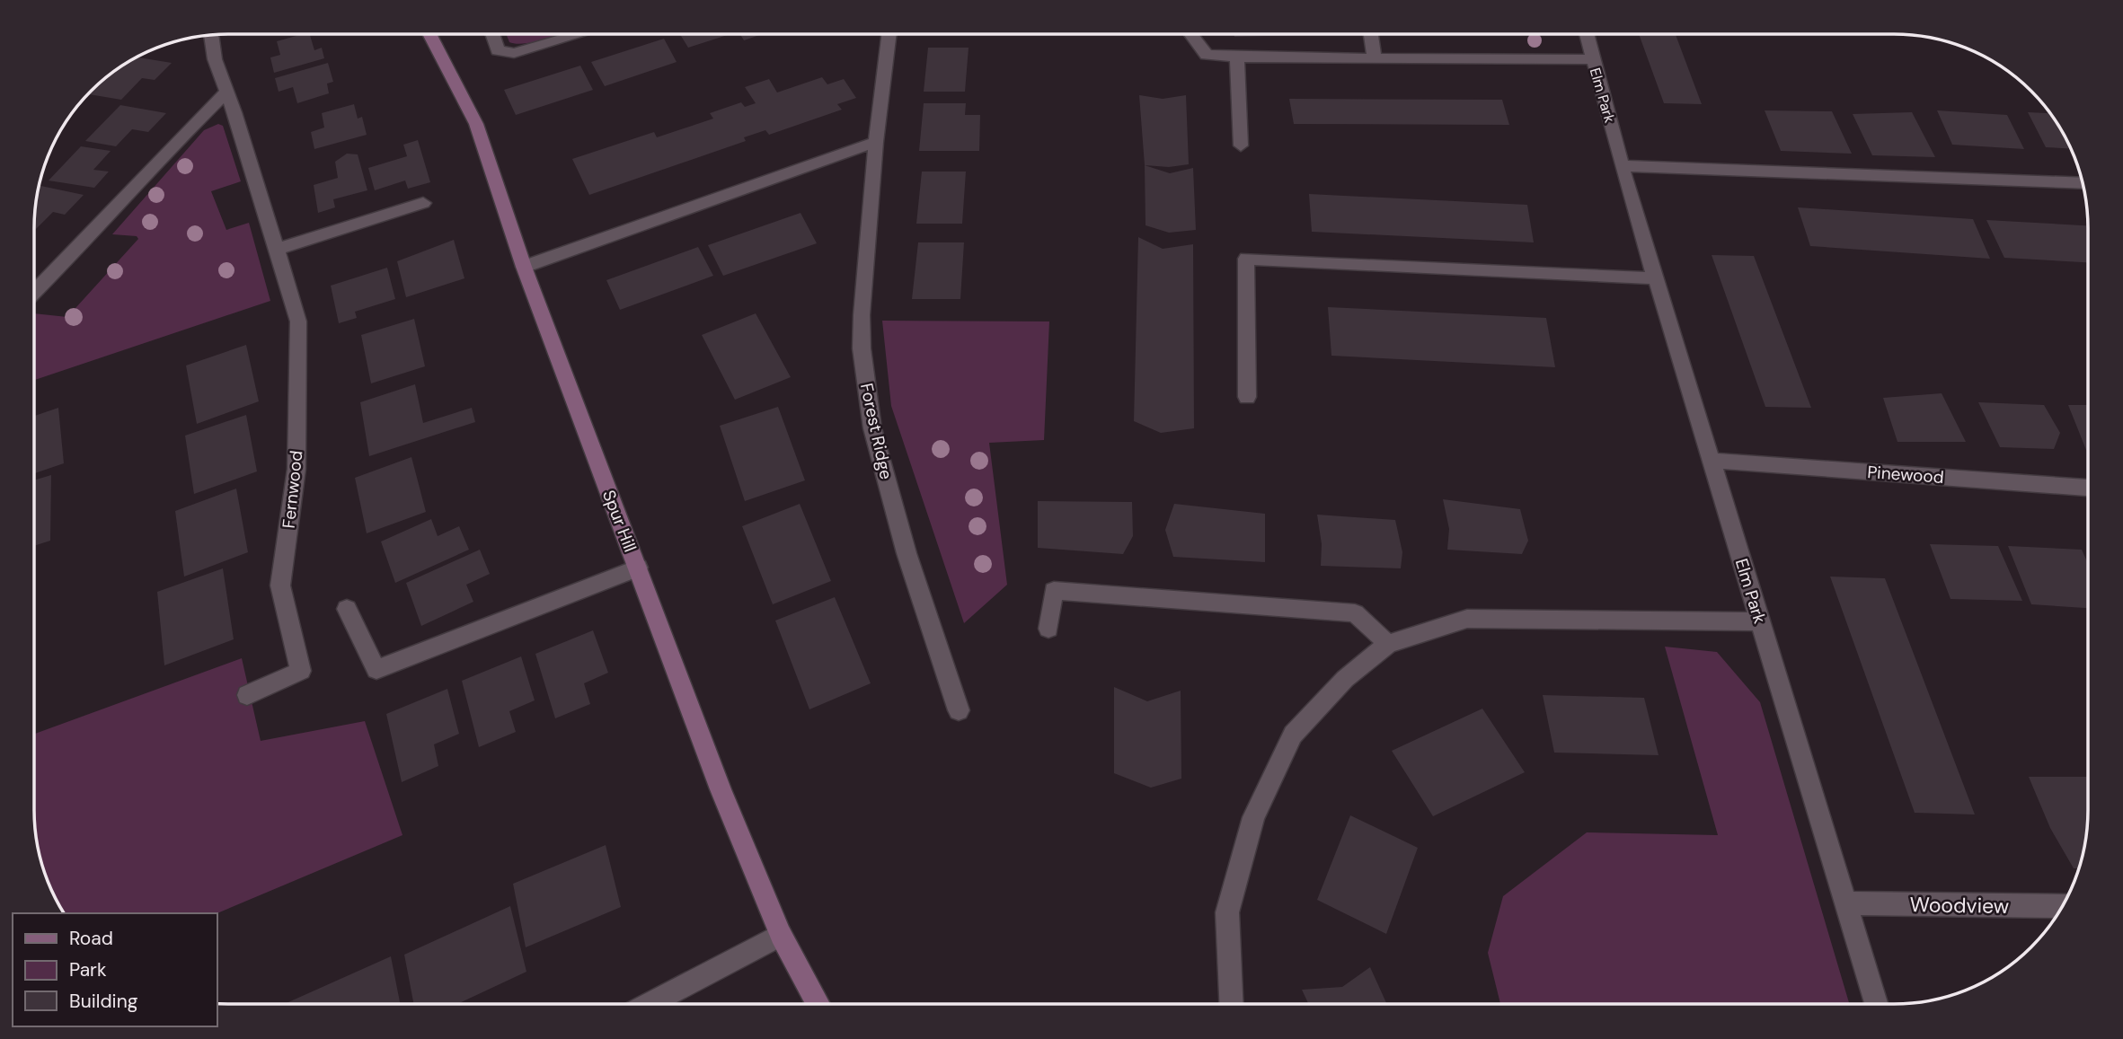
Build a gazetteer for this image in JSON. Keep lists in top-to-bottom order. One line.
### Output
{"streets":{"street":["Elm Park","Forest Ridge","Pinewood","Fernwood","Spur Hill","Woodview"]},"crossings":[["Elm Park","Pinewood"],["Elm Park","Woodview"]],"legend":["Road","Park","Building"]}
